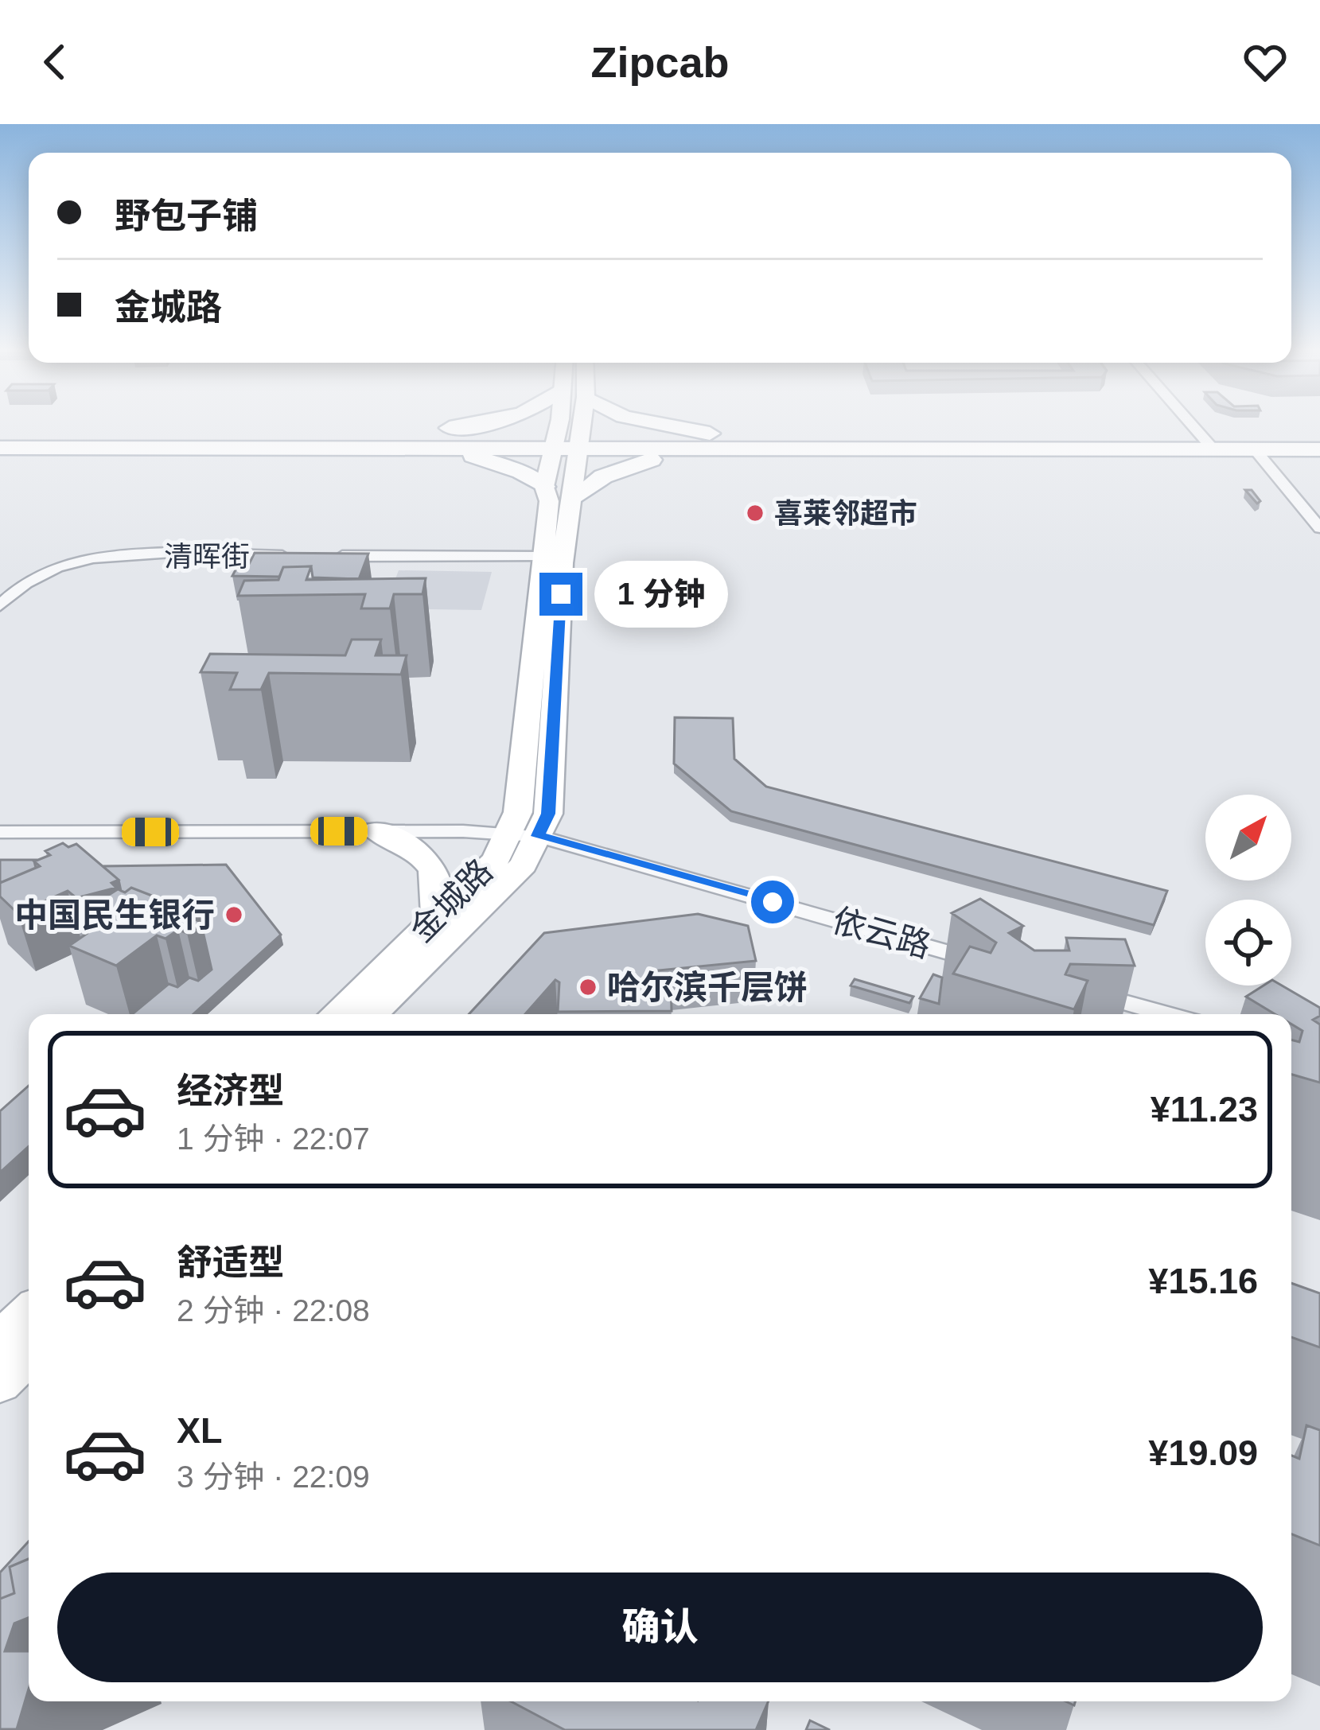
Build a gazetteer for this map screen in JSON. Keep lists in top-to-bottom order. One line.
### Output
{"streets":{"street":["清晖街","金城路","依云路"]},"crossings":[["金城路","依云路"]],"places":["喜莱邻超市","中国民生银行","哈尔滨千层饼"],"north":"top right","page":{"header":"Zipcab","banner":["野包子铺","金城路"],"bubble":"1 分钟","list":[{"name":"经济型","note":"1 分钟 · 22:07","value":"¥11.23"},{"name":"舒适型","note":"2 分钟 · 22:08","value":"¥15.16"},{"name":"XL","note":"3 分钟 · 22:09","value":"¥19.09"}],"buttons":"确认"}}
